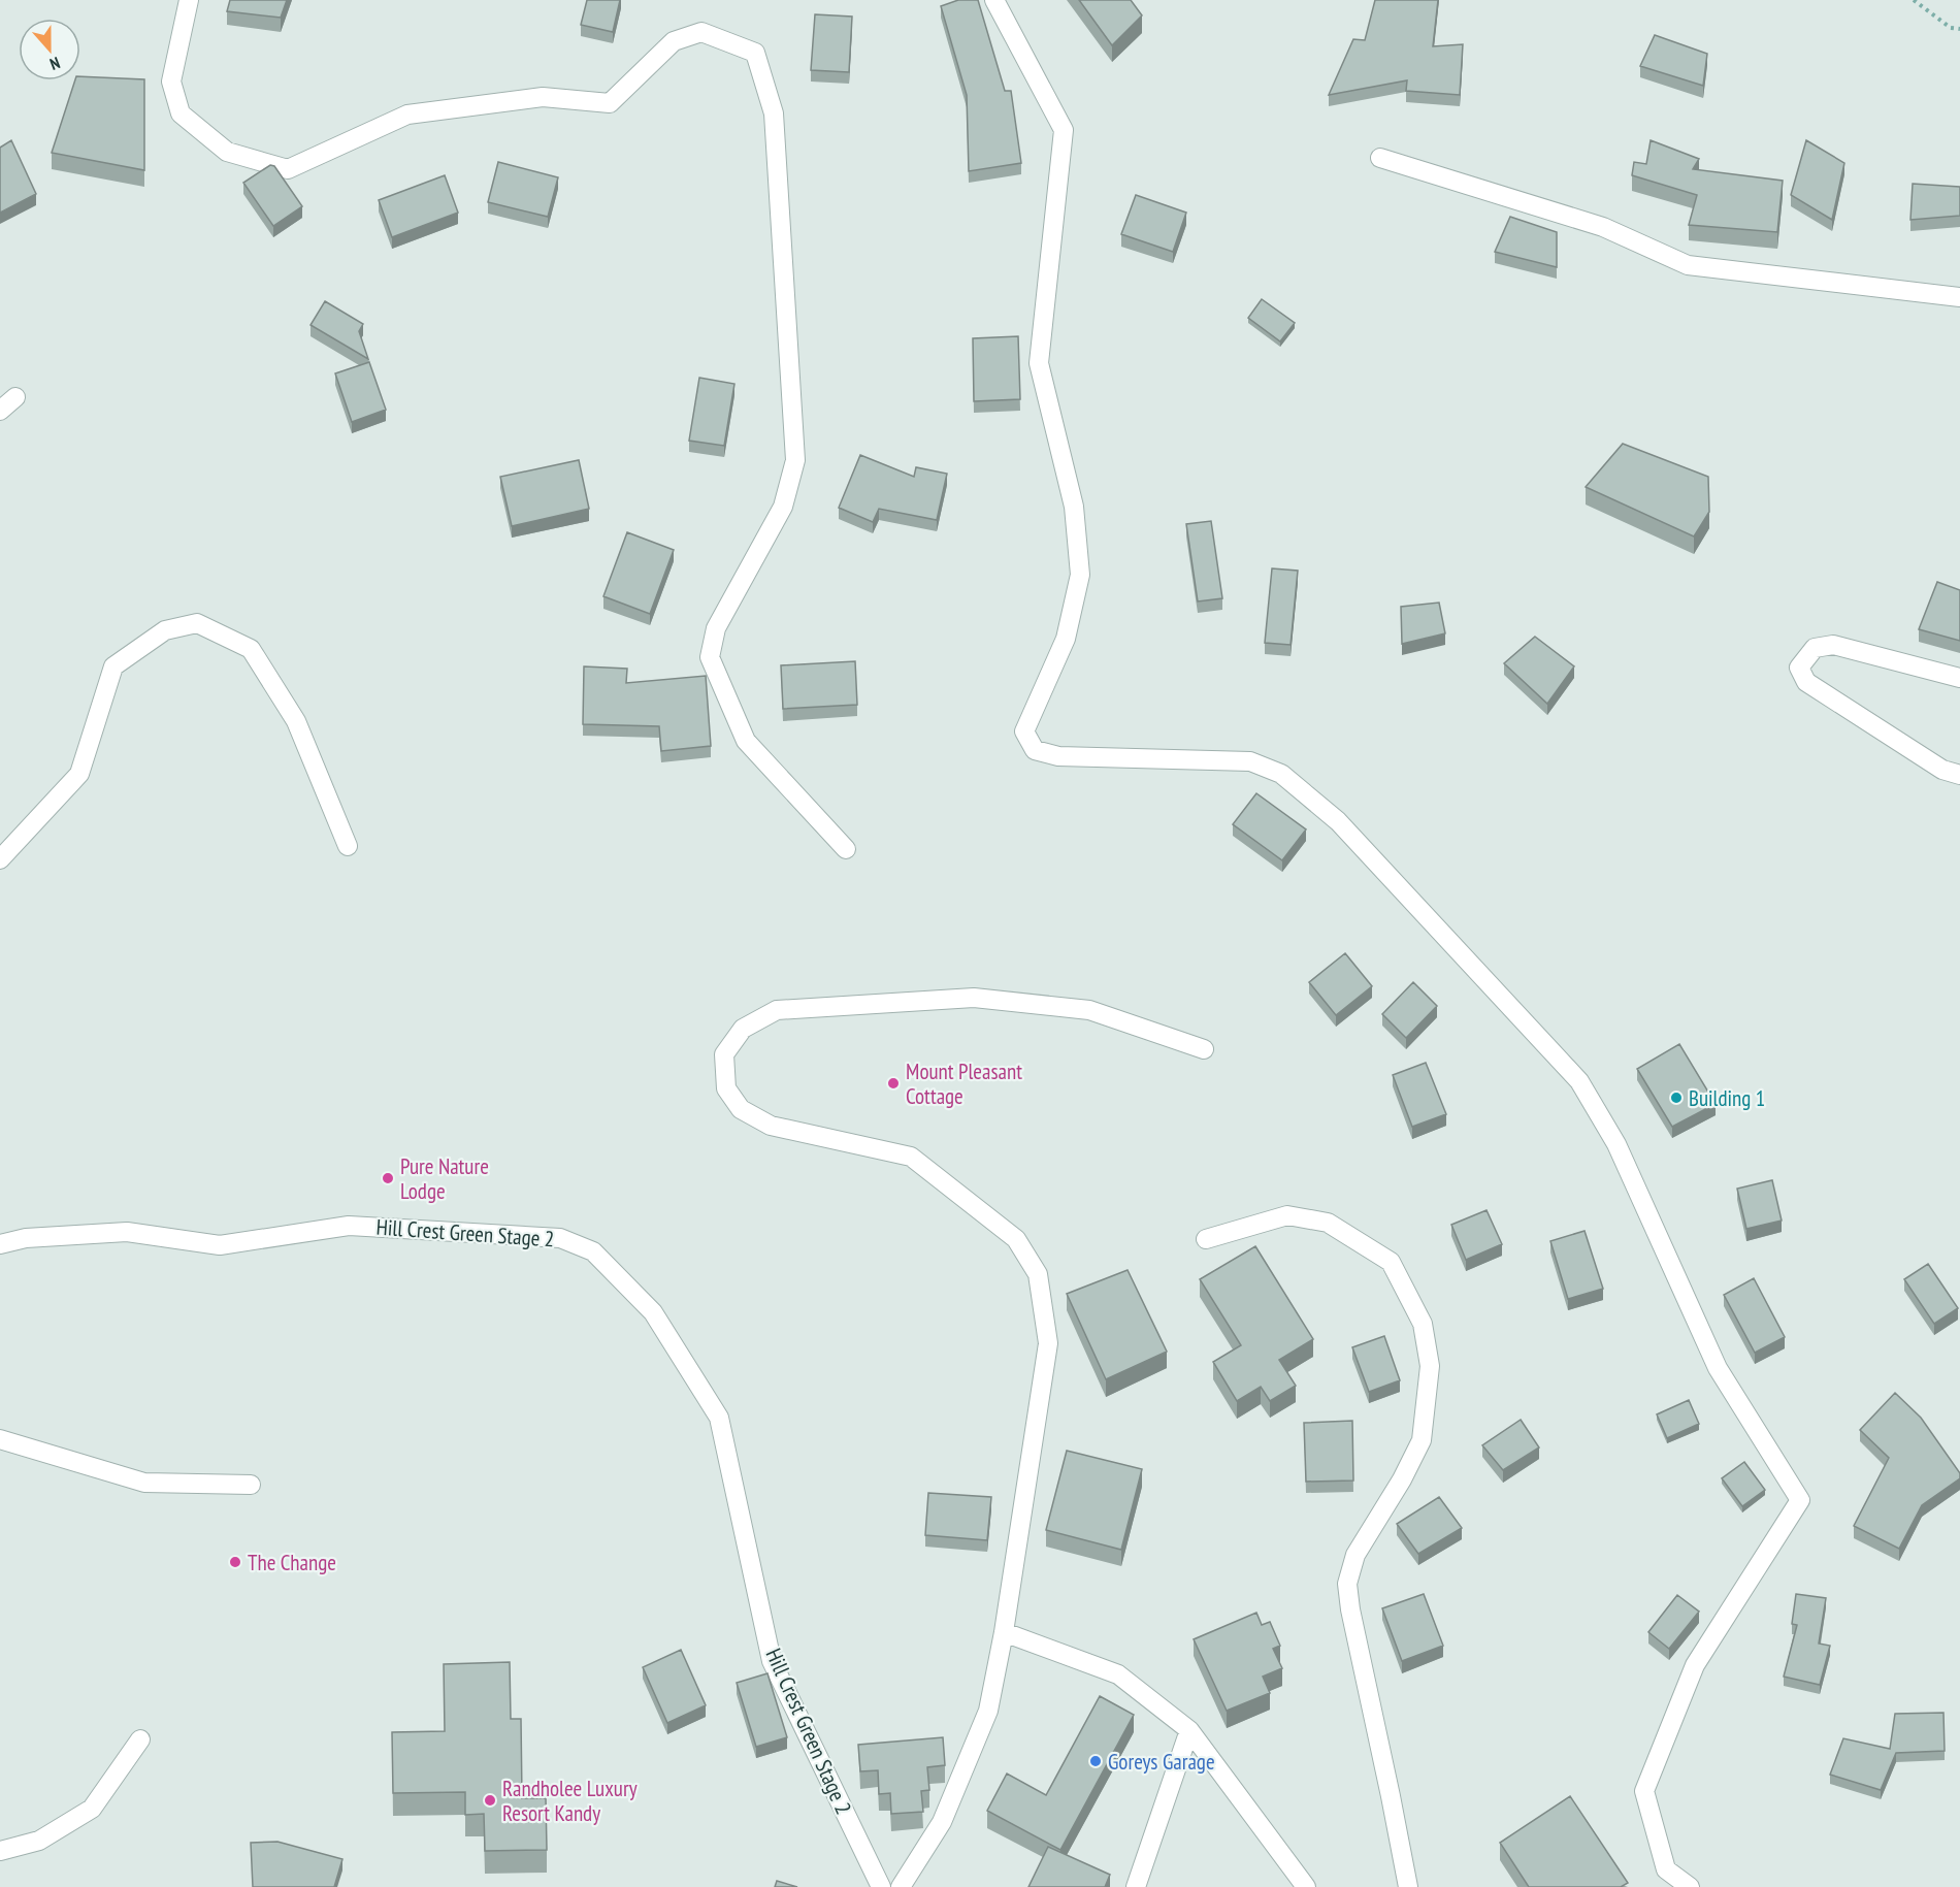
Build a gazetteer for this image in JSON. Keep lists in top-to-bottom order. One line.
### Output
{"streets":{"street":["Hill Crest Green Stage 2"]},"places":["Mount Pleasant Cottage","Building 1","Pure Nature Lodge","The Change","Goreys Garage","Randholee Luxury Resort Kandy"],"north":"bottom"}
